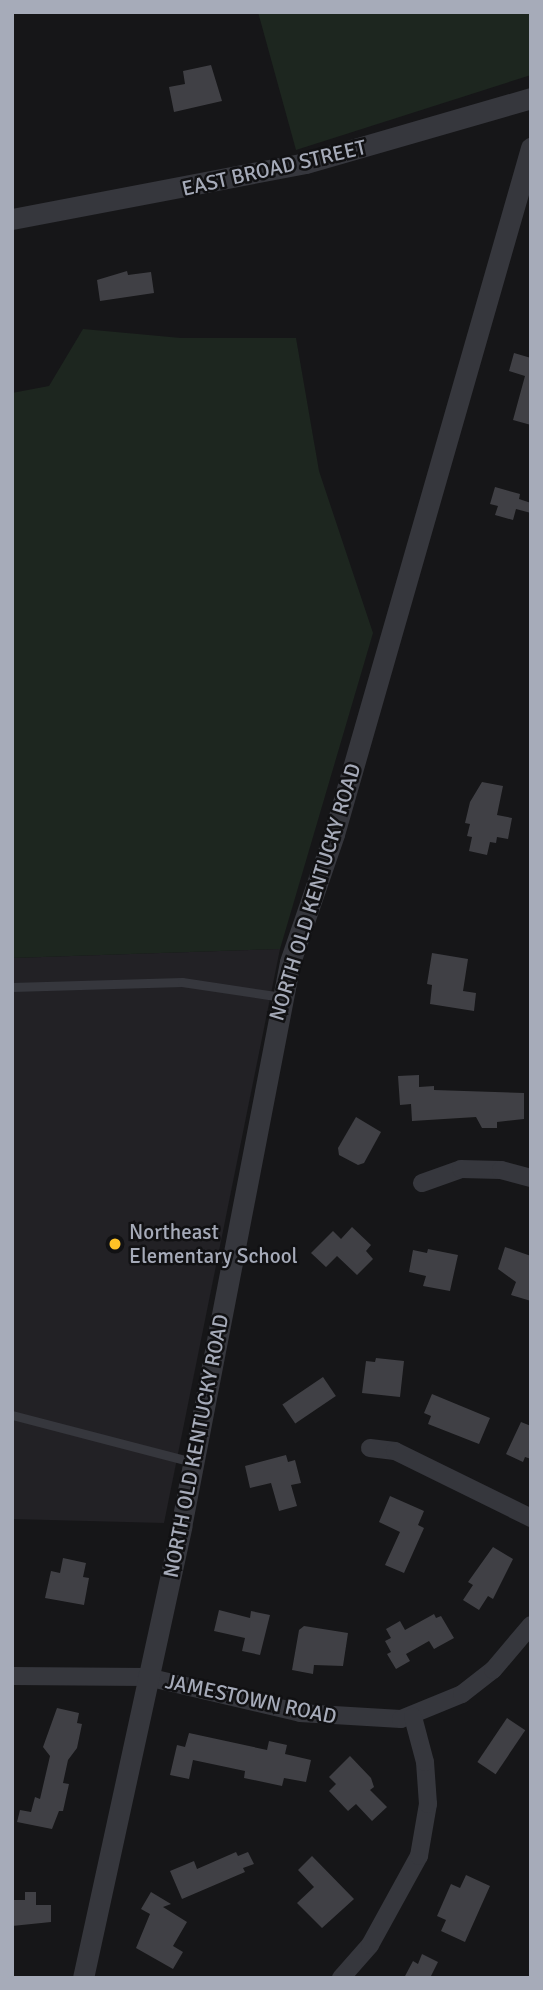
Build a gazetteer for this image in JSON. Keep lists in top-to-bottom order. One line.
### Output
{"streets":{"street":["EAST BROAD STREET","NORTH OLD KENTUCKY ROAD","JAMESTOWN ROAD"]},"crossings":[["NORTH OLD KENTUCKY ROAD","JAMESTOWN ROAD"]],"places":["Northeast Elementary School"]}
